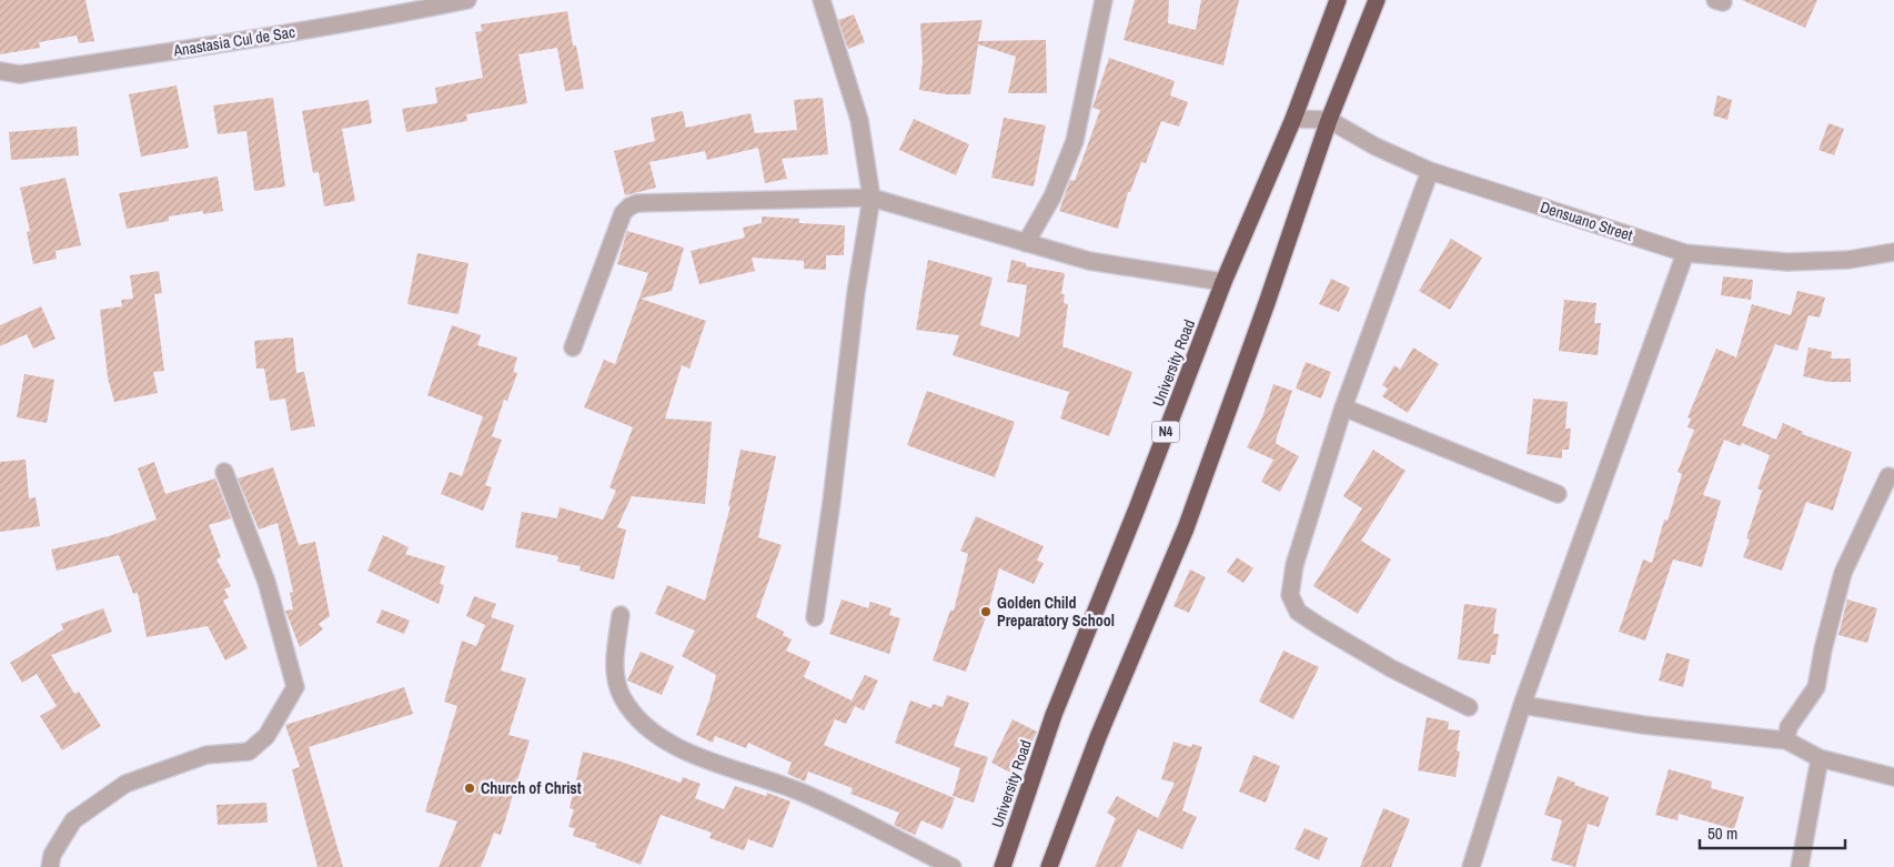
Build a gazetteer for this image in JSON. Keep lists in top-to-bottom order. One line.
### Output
{"streets":{"highway":["University Road","N4"],"street":["Anastasia Cul de Sac","Densuano Street"]},"crossings":[["Densuano Street","University Road"]],"places":["Golden Child Preparatory School","Church of Christ"],"scale_bar":"50 m"}
